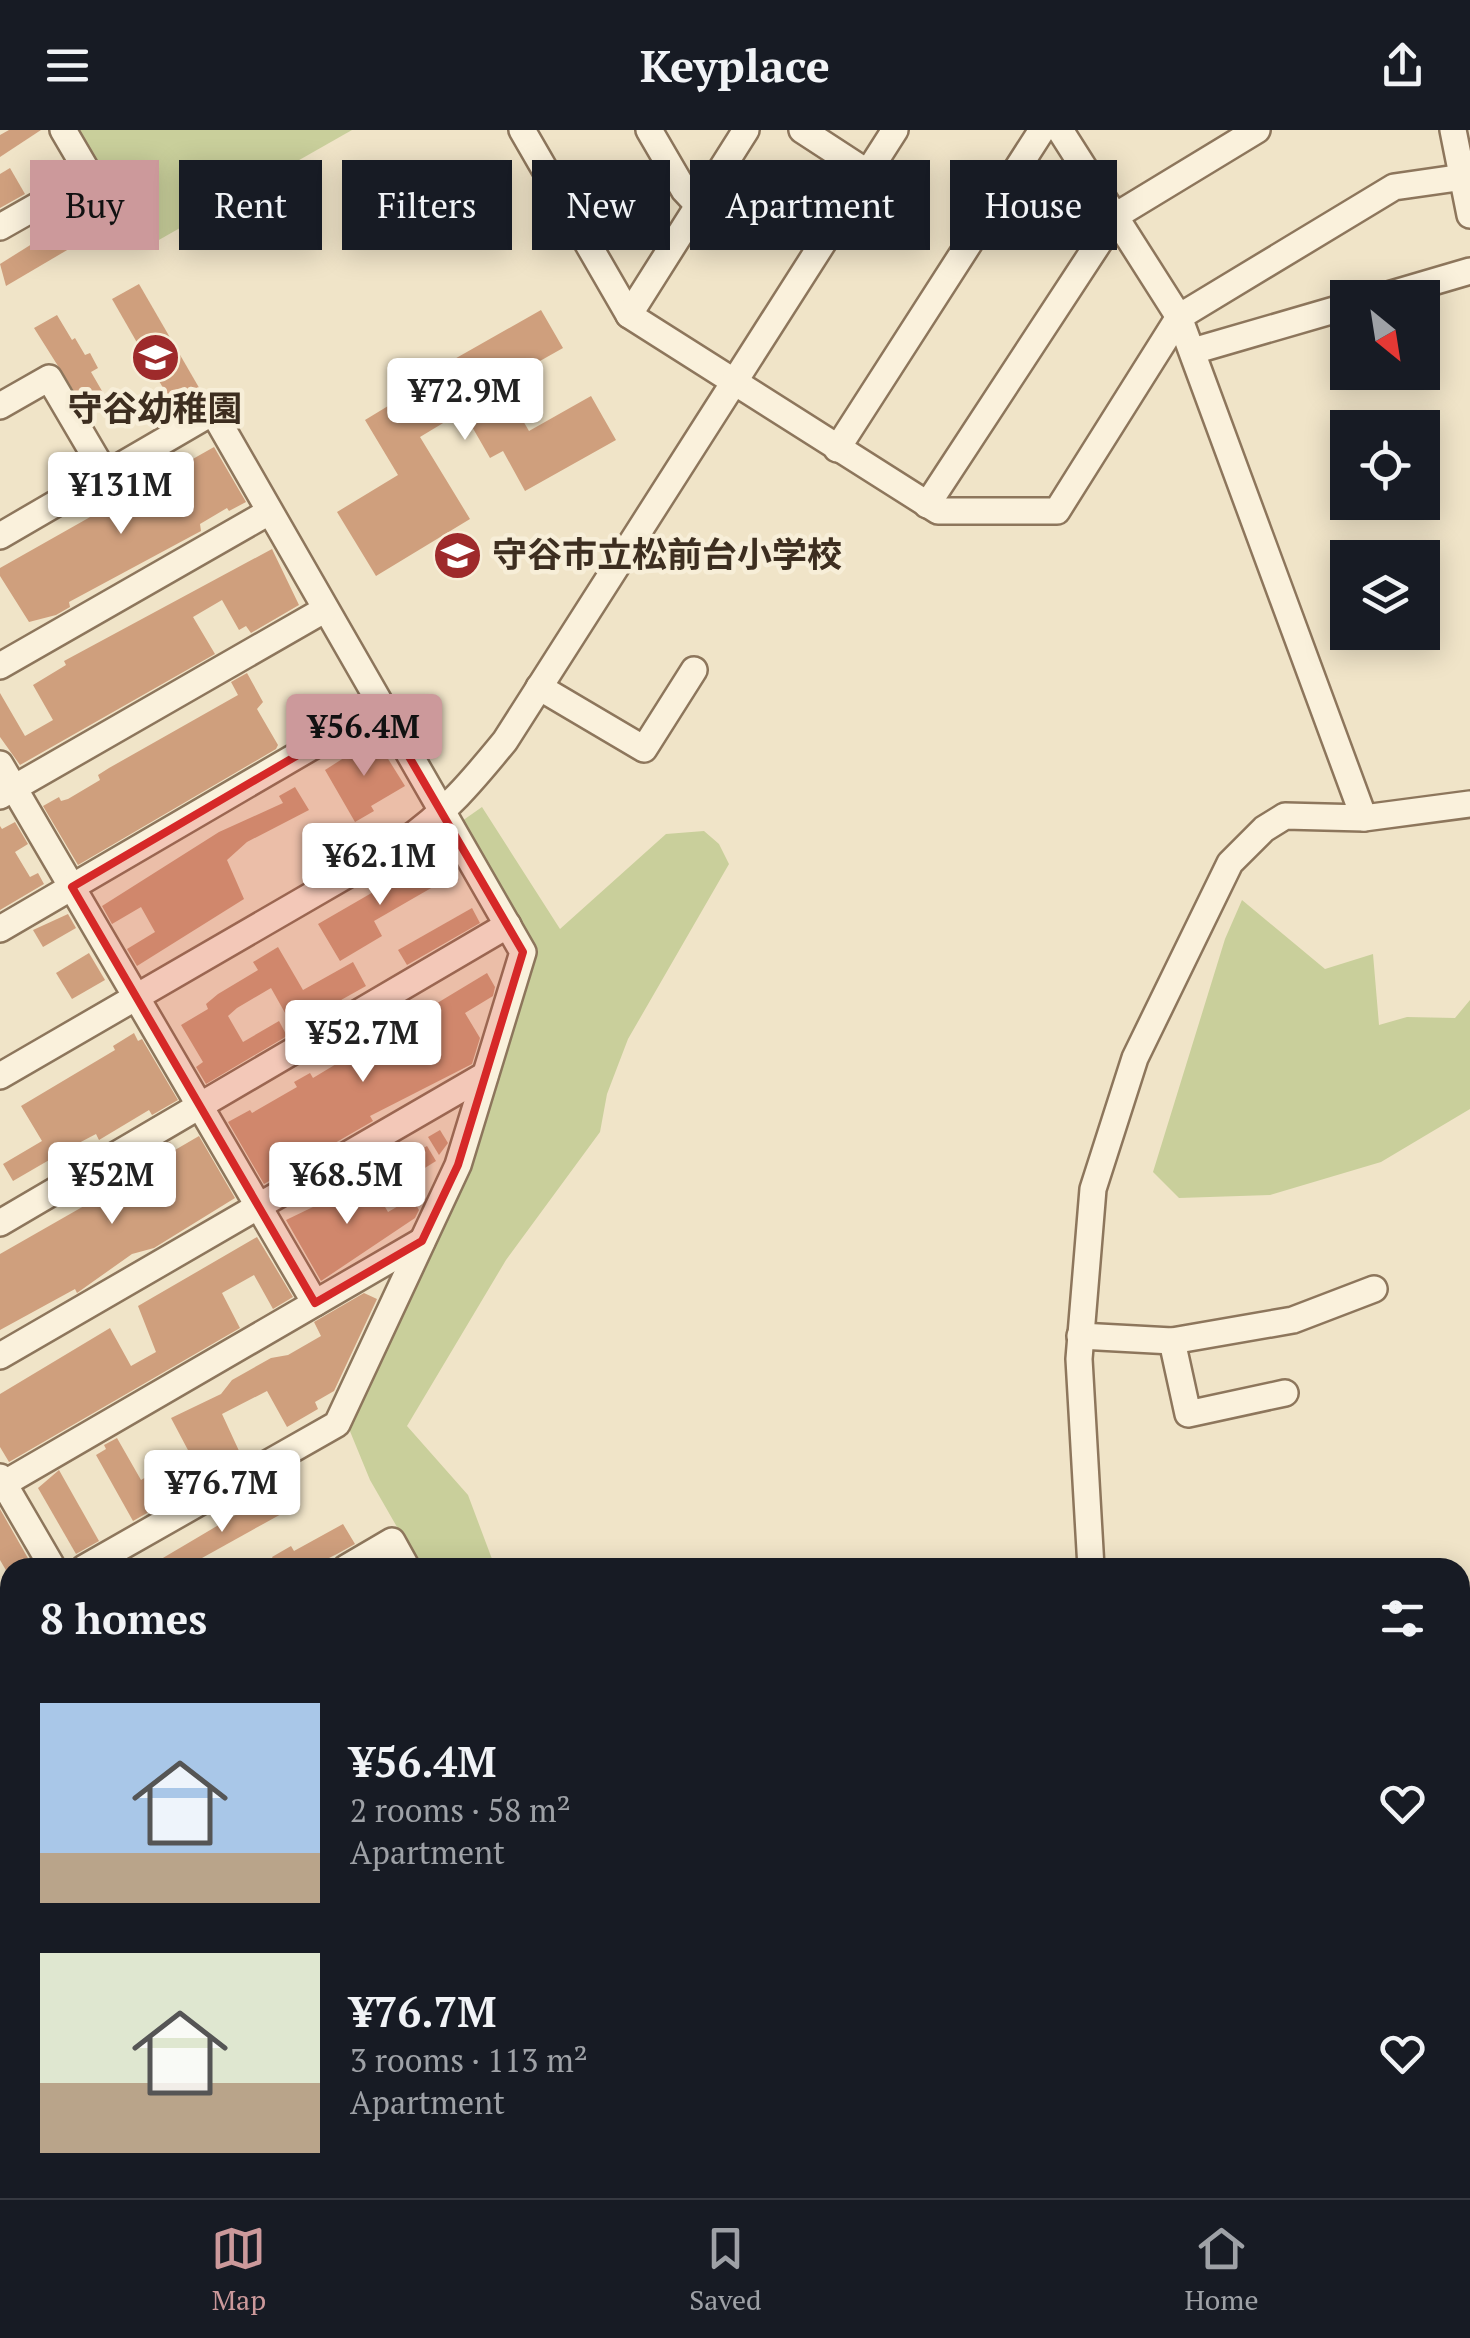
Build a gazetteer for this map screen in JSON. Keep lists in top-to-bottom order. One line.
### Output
{"places":{"school or university":["守谷幼稚園","守谷市立松前台小学校"]},"north":"bottom right","page":{"header":"Keyplace","chip":["Buy","Rent","Filters","New","Apartment","House"],"price":["¥72.9M","¥131M","¥56.4M","¥62.1M","¥52.7M","¥52M","¥68.5M","¥76.7M"],"heading":"8 homes","list":[{"name":"¥56.4M","note":"2 rooms · 58 m² · Apartment"},{"name":"¥76.7M","note":"3 rooms · 113 m² · Apartment"}],"tabs":["Map","Saved","Home"]}}
